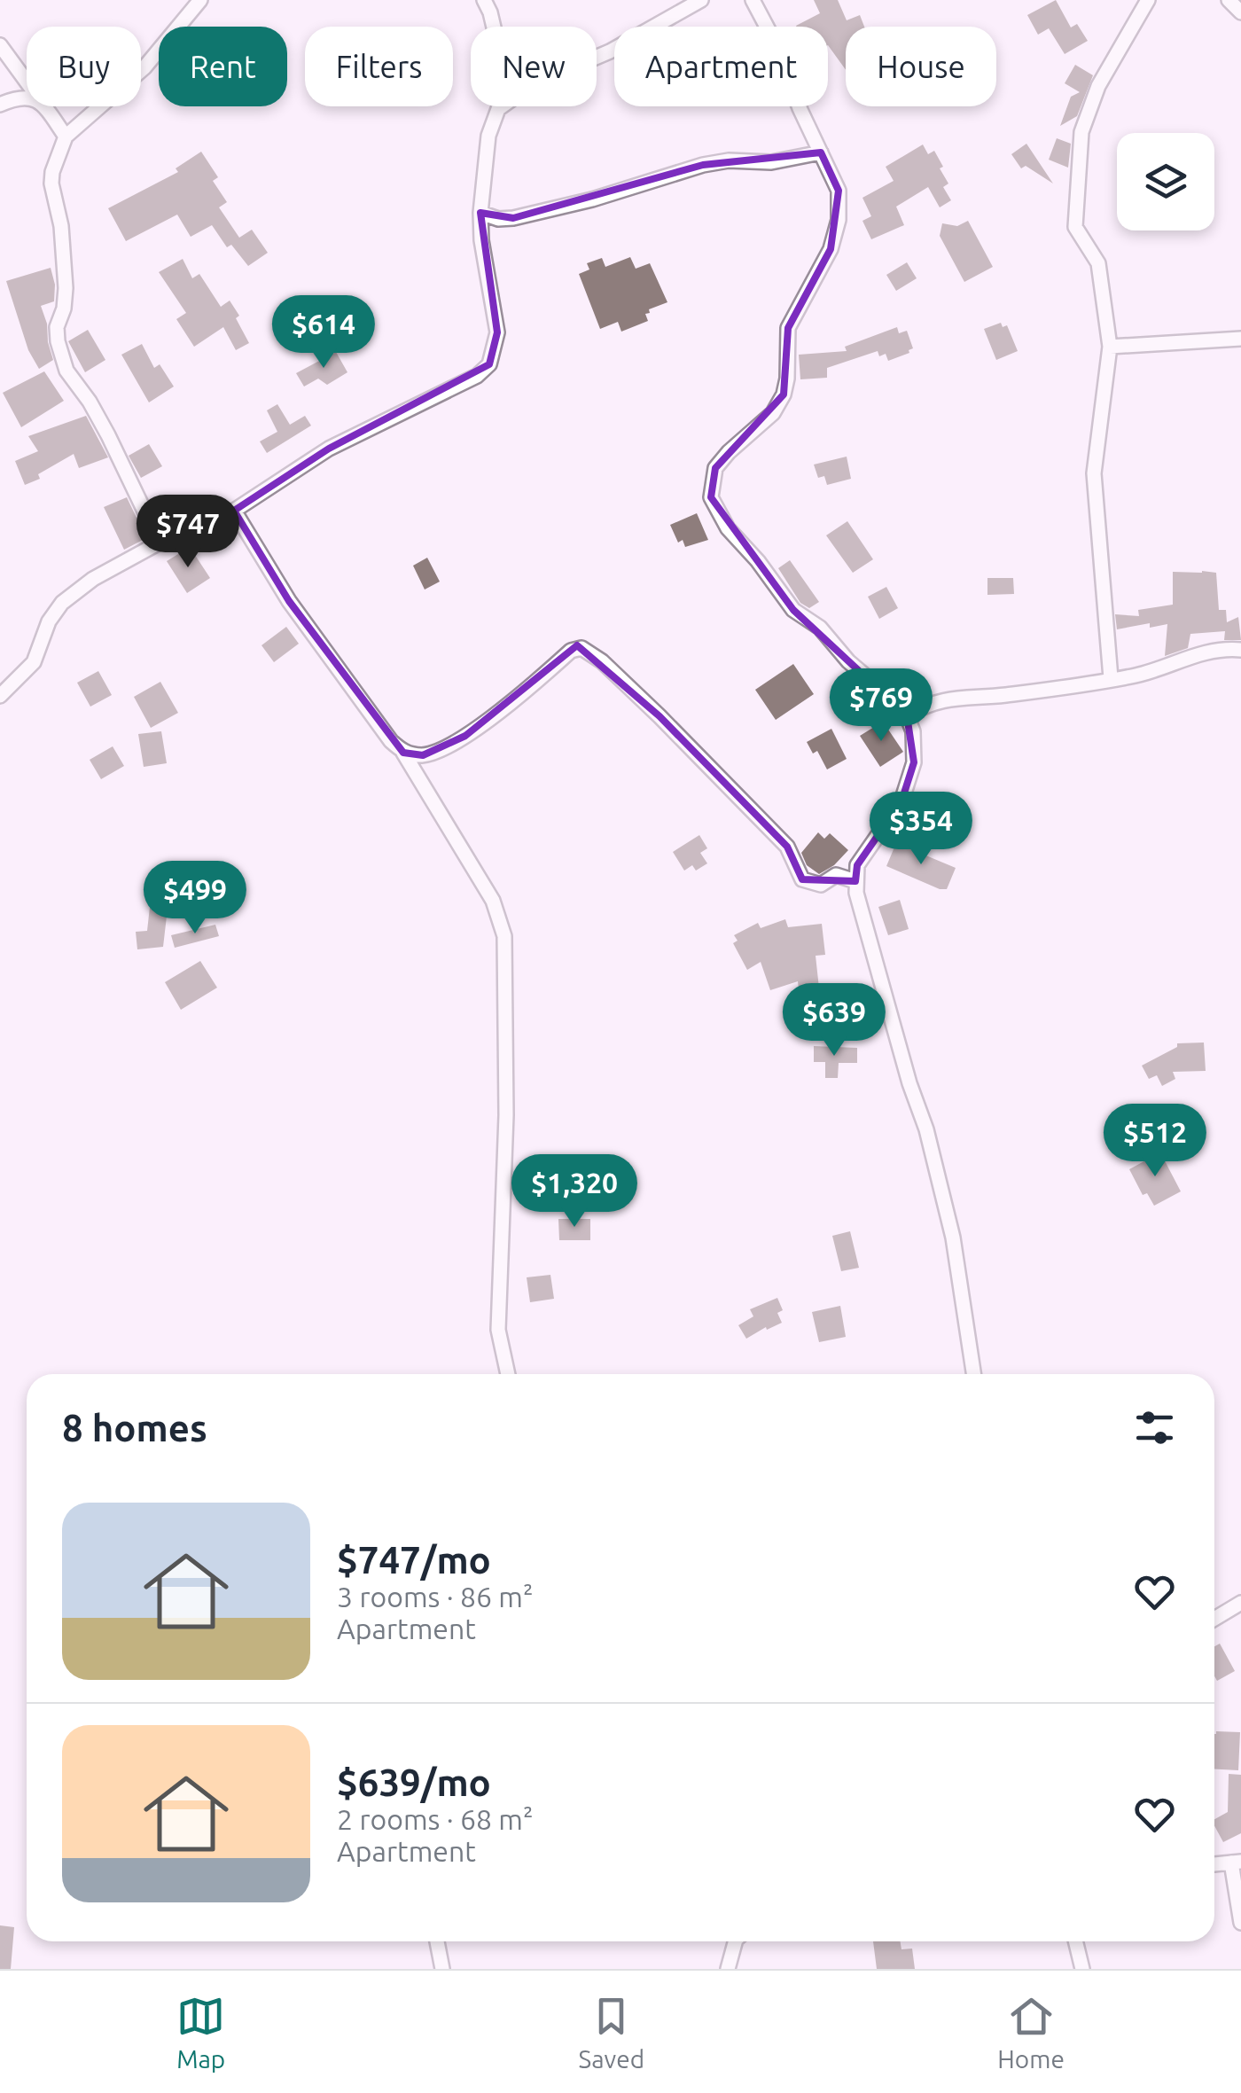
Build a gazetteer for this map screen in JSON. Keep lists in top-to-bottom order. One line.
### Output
{"page":{"chip":["Buy","Rent","Filters","New","Apartment","House"],"price":["$614","$747","$769","$354","$499","$639","$512","$1,320"],"heading":"8 homes","list":[{"name":"$747/mo","note":"3 rooms · 86 m² · Apartment"},{"name":"$639/mo","note":"2 rooms · 68 m² · Apartment"}],"tabs":["Map","Saved","Home"]}}
